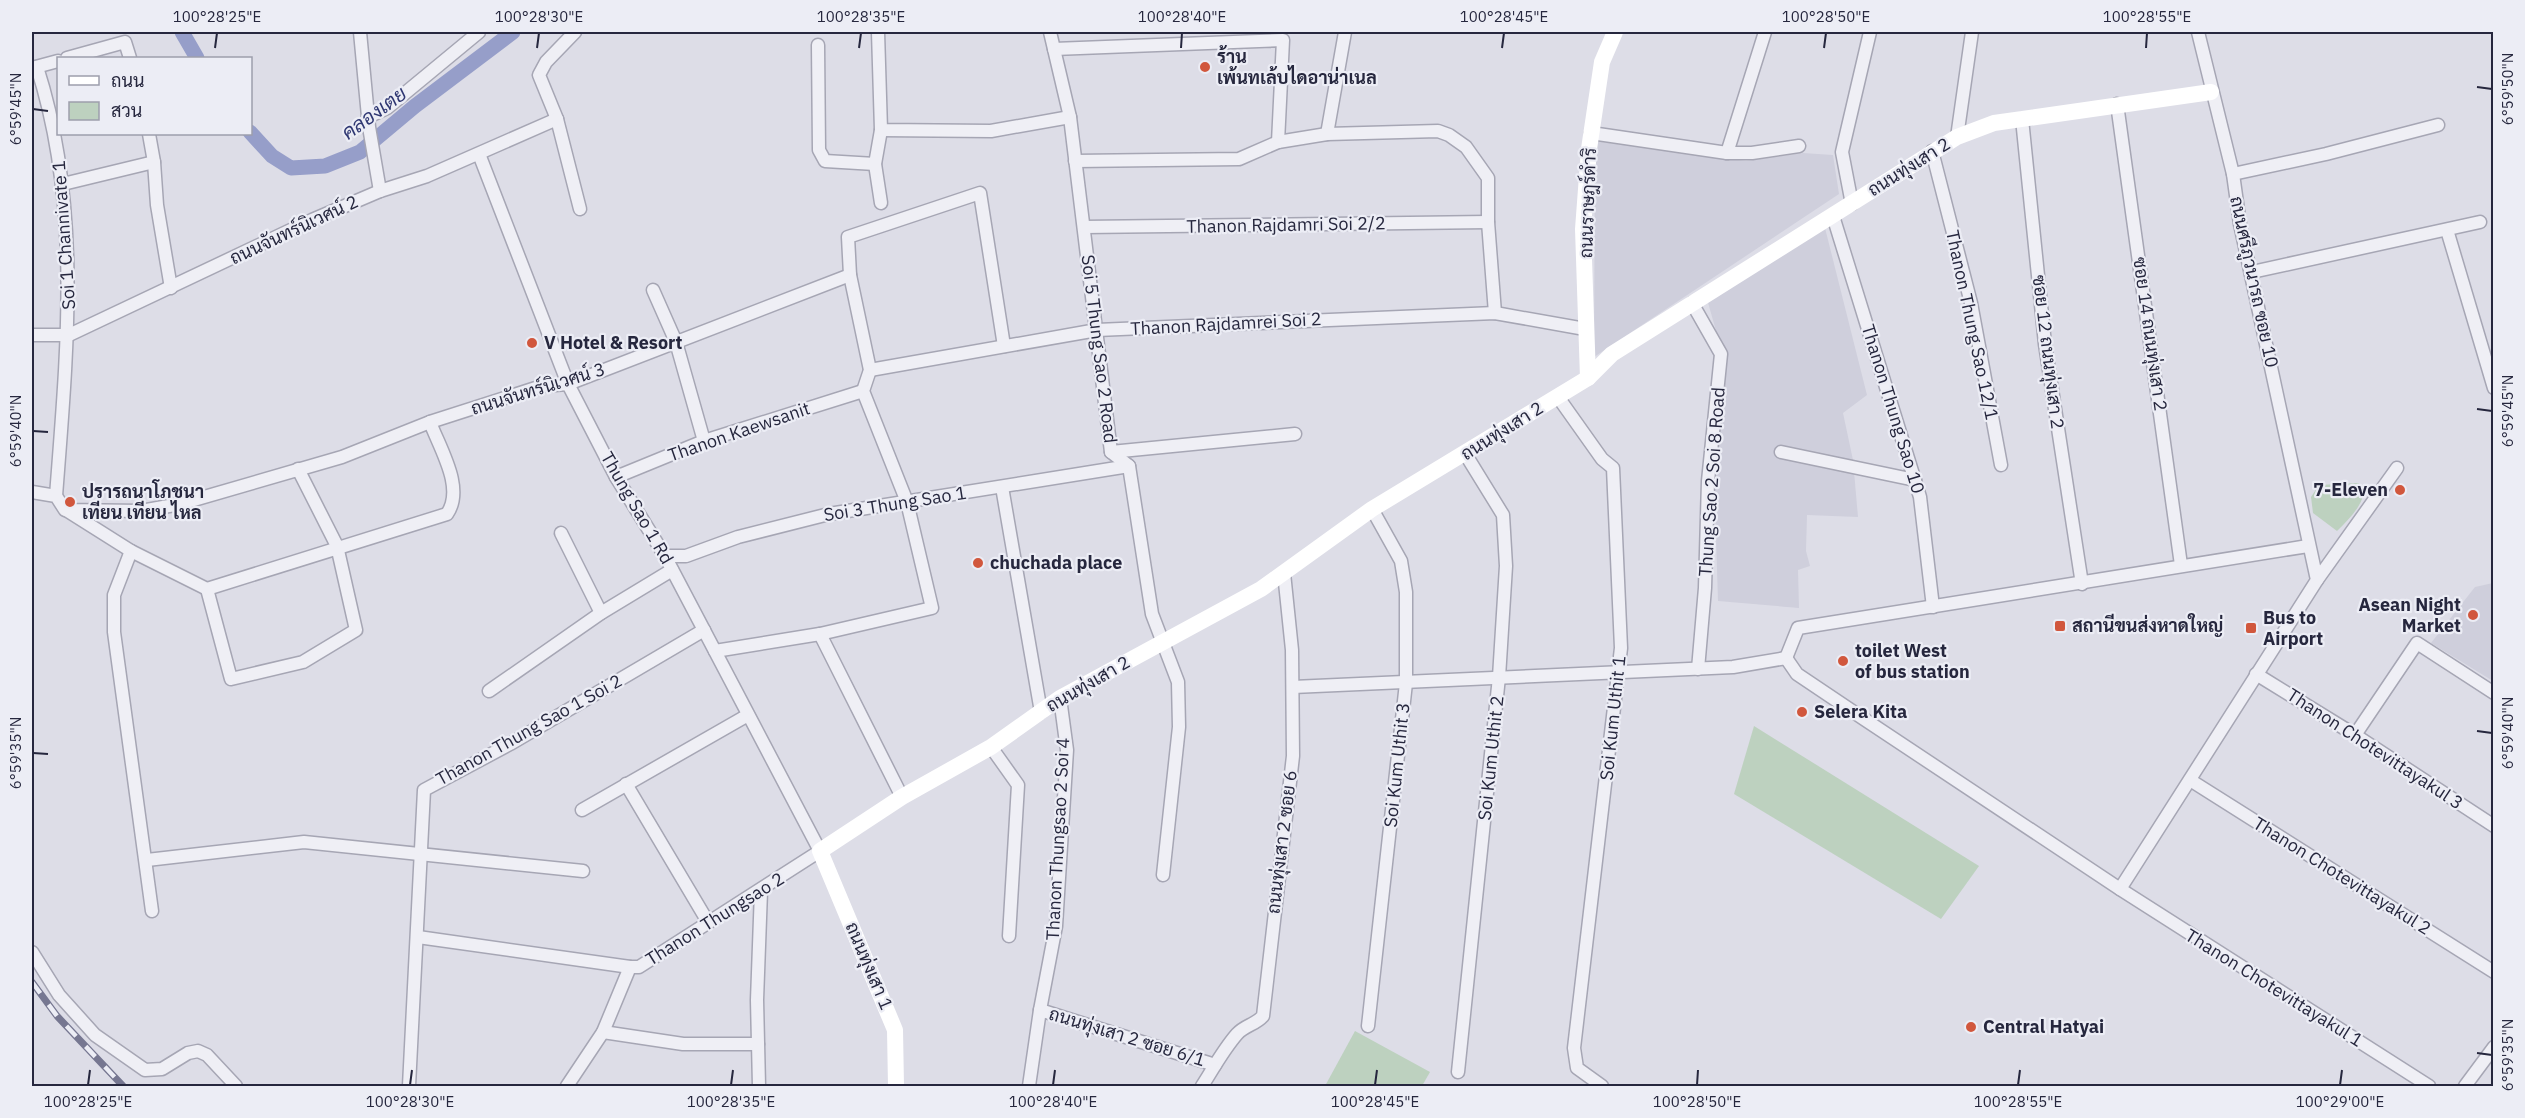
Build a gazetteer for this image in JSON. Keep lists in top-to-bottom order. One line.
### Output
{"streets":{"street":["ถนนทุ่งเสา 2","ถนนราษฎร์ดำริ","Thanon Rajdamri Soi 2/2","ถนนจันทร์นิเวศน์ 2","Soi 1 Channivate 1","ถนนศรีภูวนารถ ซอย 10","Thanon Rajdamrei Soi 2","Thanon Thung Sao 12/1","ซอย 14 ถนนทุ่งเสา 2","Soi 5 Thung Sao 2 Road","ซอย 12 ถนนทุ่งเสา 2","ถนนจันทร์นิเวศน์ 3","Thanon Thung Sao 10","Thanon Kaewsanit","Thung Sao 2 Soi 8 Road","Soi 3 Thung Sao 1","Thung Sao 1 Rd","Soi Kum Uthit 1","Thanon Thung Sao 1 Soi 2","Thanon Chotevittayakul 3","Soi Kum Uthit 2","Soi Kum Uthit 3","Thanon Thungsao 2 Soi 4","ถนนทุ่งเสา 2 ซอย 6","Thanon Chotevittayakul 2","Thanon Thungsao 2","ถนนทุ่งเสา 1","Thanon Chotevittayakul 1","ถนนทุ่งเสา 2 ซอย 6/1"]},"crossings":[["ถนนทุ่งเสา 2","ถนนราษฎร์ดำริ"],["ถนนทุ่งเสา 2","ถนนศรีภูวนารถ ซอย 10"],["ถนนทุ่งเสา 2","Thanon Thung Sao 12/1"],["ถนนทุ่งเสา 2","ซอย 14 ถนนทุ่งเสา 2"],["ถนนทุ่งเสา 2","Soi 5 Thung Sao 2 Road"],["ถนนทุ่งเสา 2","ซอย 12 ถนนทุ่งเสา 2"],["ถนนทุ่งเสา 2","Thanon Thung Sao 10"],["ถนนทุ่งเสา 2","Thung Sao 2 Soi 8 Road"],["ถนนทุ่งเสา 2","Thung Sao 1 Rd"],["ถนนทุ่งเสา 2","Soi Kum Uthit 1"],["ถนนทุ่งเสา 2","Soi Kum Uthit 2"],["ถนนทุ่งเสา 2","Soi Kum Uthit 3"],["ถนนทุ่งเสา 2","Thanon Thungsao 2 Soi 4"],["ถนนทุ่งเสา 2","ถนนทุ่งเสา 2 ซอย 6"],["ถนนทุ่งเสา 2","Thanon Thungsao 2"],["ถนนทุ่งเสา 2","ถนนทุ่งเสา 1"],["ถนนราษฎร์ดำริ","Thanon Rajdamrei Soi 2"],["Thanon Rajdamri Soi 2/2","Soi 5 Thung Sao 2 Road"],["ถนนจันทร์นิเวศน์ 2","Soi 1 Channivate 1"],["ถนนจันทร์นิเวศน์ 2","Thung Sao 1 Rd"],["Thanon Rajdamrei Soi 2","Soi 5 Thung Sao 2 Road"],["Soi 5 Thung Sao 2 Road","Soi 3 Thung Sao 1"],["ถนนจันทร์นิเวศน์ 3","Thung Sao 1 Rd"],["Thanon Kaewsanit","Thung Sao 1 Rd"],["Soi 3 Thung Sao 1","Thung Sao 1 Rd"],["Thung Sao 1 Rd","Thanon Thung Sao 1 Soi 2"],["Thung Sao 1 Rd","Thanon Thungsao 2"],["Thung Sao 1 Rd","ถนนทุ่งเสา 1"],["Thanon Thungsao 2 Soi 4","ถนนทุ่งเสา 2 ซอย 6/1"],["ถนนทุ่งเสา 2 ซอย 6","ถนนทุ่งเสา 2 ซอย 6/1"],["Thanon Thungsao 2","ถนนทุ่งเสา 1"]],"water":["คลองเตย"],"places":{"other":["ร้าน เพ้นทเล้บไดอาน่าเนล","V Hotel & Resort","7-Eleven","ปรารถนาโภชนา เทียน เทียน ไหล","chuchada place","Asean Night Market","toilet West of bus station","Selera Kita","Central Hatyai"],"transit":["สถานีขนส่งหาดใหญ่","Bus to Airport"]},"legend":["ถนน","สวน"],"coordinates":["100°28'25\"E","100°28'30\"E","100°28'35\"E","100°28'40\"E","100°28'45\"E","100°28'50\"E","100°28'55\"E","6°59'50\"N","6°59'45\"N","6°59'40\"N","6°59'35\"N","100°29'00\"E"]}
